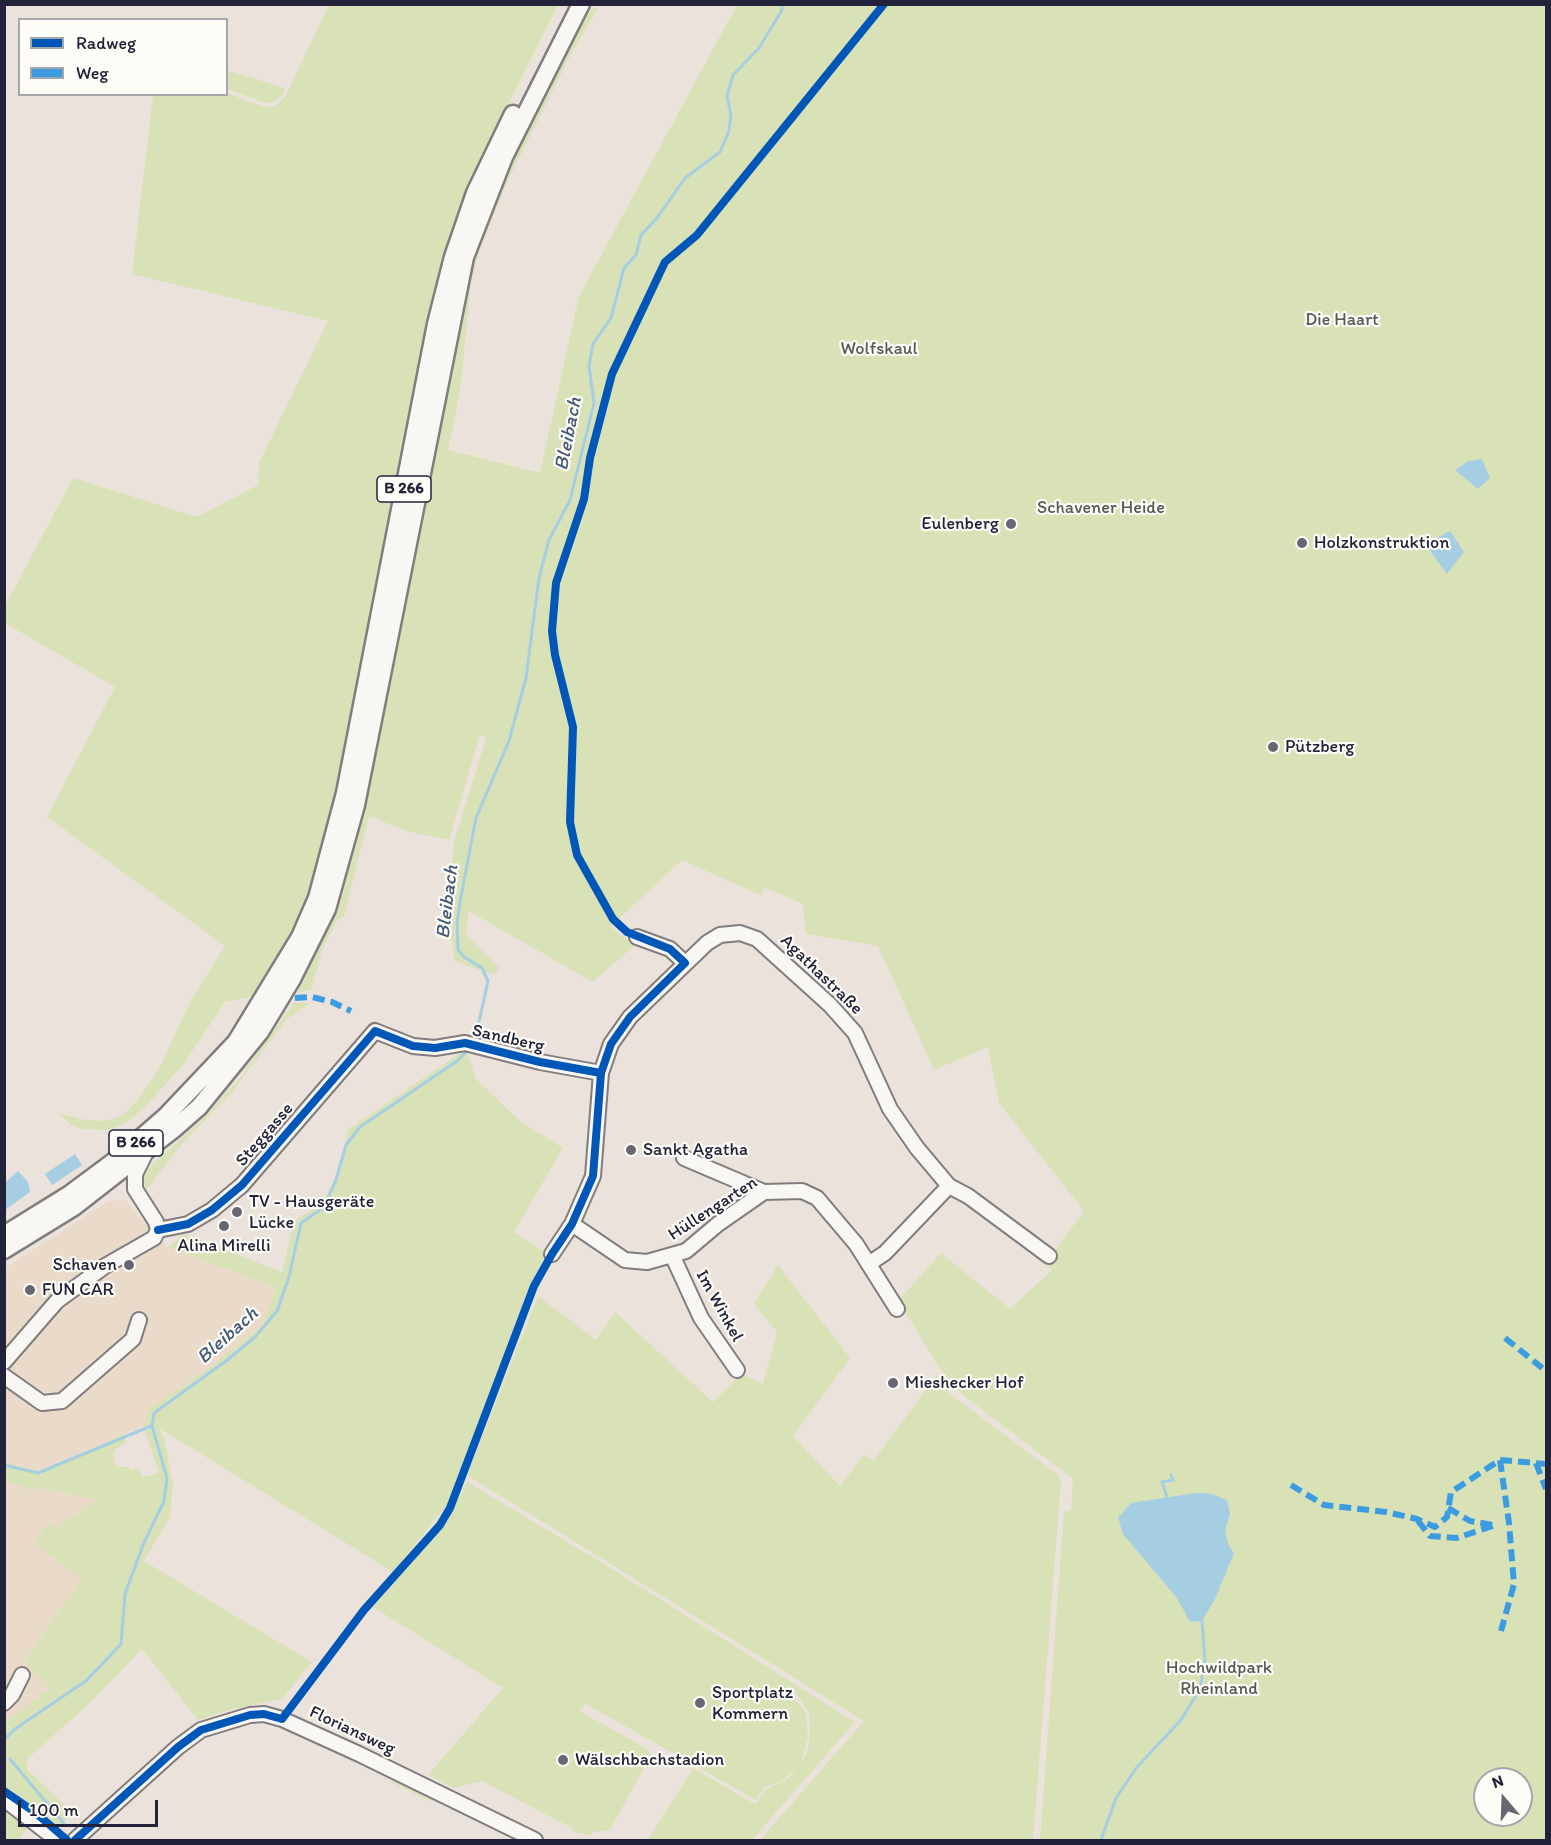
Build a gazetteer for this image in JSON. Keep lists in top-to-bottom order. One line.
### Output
{"streets":{"main road":["B 266"],"street":["Agathastraße","Sandberg","Steggasse","Hüllengarten","Im Winkel","Floriansweg"]},"crossings":[["Agathastraße","Sandberg"],["Agathastraße","Hüllengarten"],["Sandberg","Steggasse"],["Hüllengarten","Im Winkel"]],"water":["Bleibach"],"parks":["Die Haart","Wolfskaul","Schavener Heide","Hochwildpark Rheinland"],"places":["Eulenberg","Holzkonstruktion","Pützberg","Sankt Agatha","TV - Hausgeräte Lücke","Alina Mirelli","Schaven","FUN CAR","Mieshecker Hof","Sportplatz Kommern","Wälschbachstadion"],"legend":["Radweg","Weg"],"scale_bar":"100 m","north":"top"}
